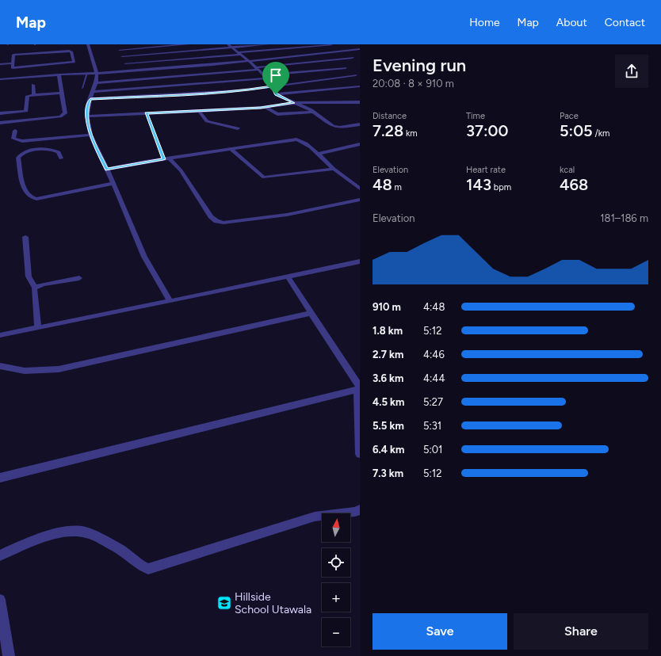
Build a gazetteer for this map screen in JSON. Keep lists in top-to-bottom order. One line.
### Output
{"places":{"school or university":["Hillside School Utawala"]},"north":"top","page":{"header":"Map","nav":["Home","Map","About","Contact"],"heading":["Evening run","20:08 · 8 × 910 m"],"stats":[["Distance","7.28 km"],["Time","37:00"],["Pace","5:05 /km"],["Elevation","48 m"],["Heart rate","143 bpm"],["kcal","468"]],"chart":["Elevation","181–186 m"],"list":[{"name":"910 m","note":"4:48"},{"name":"1.8 km","note":"5:12"},{"name":"2.7 km","note":"4:46"},{"name":"3.6 km","note":"4:44"},{"name":"4.5 km","note":"5:27"},{"name":"5.5 km","note":"5:31"},{"name":"6.4 km","note":"5:01"},{"name":"7.3 km","note":"5:12"}],"map_buttons":["+","−"],"buttons":["Save","Share"]}}
